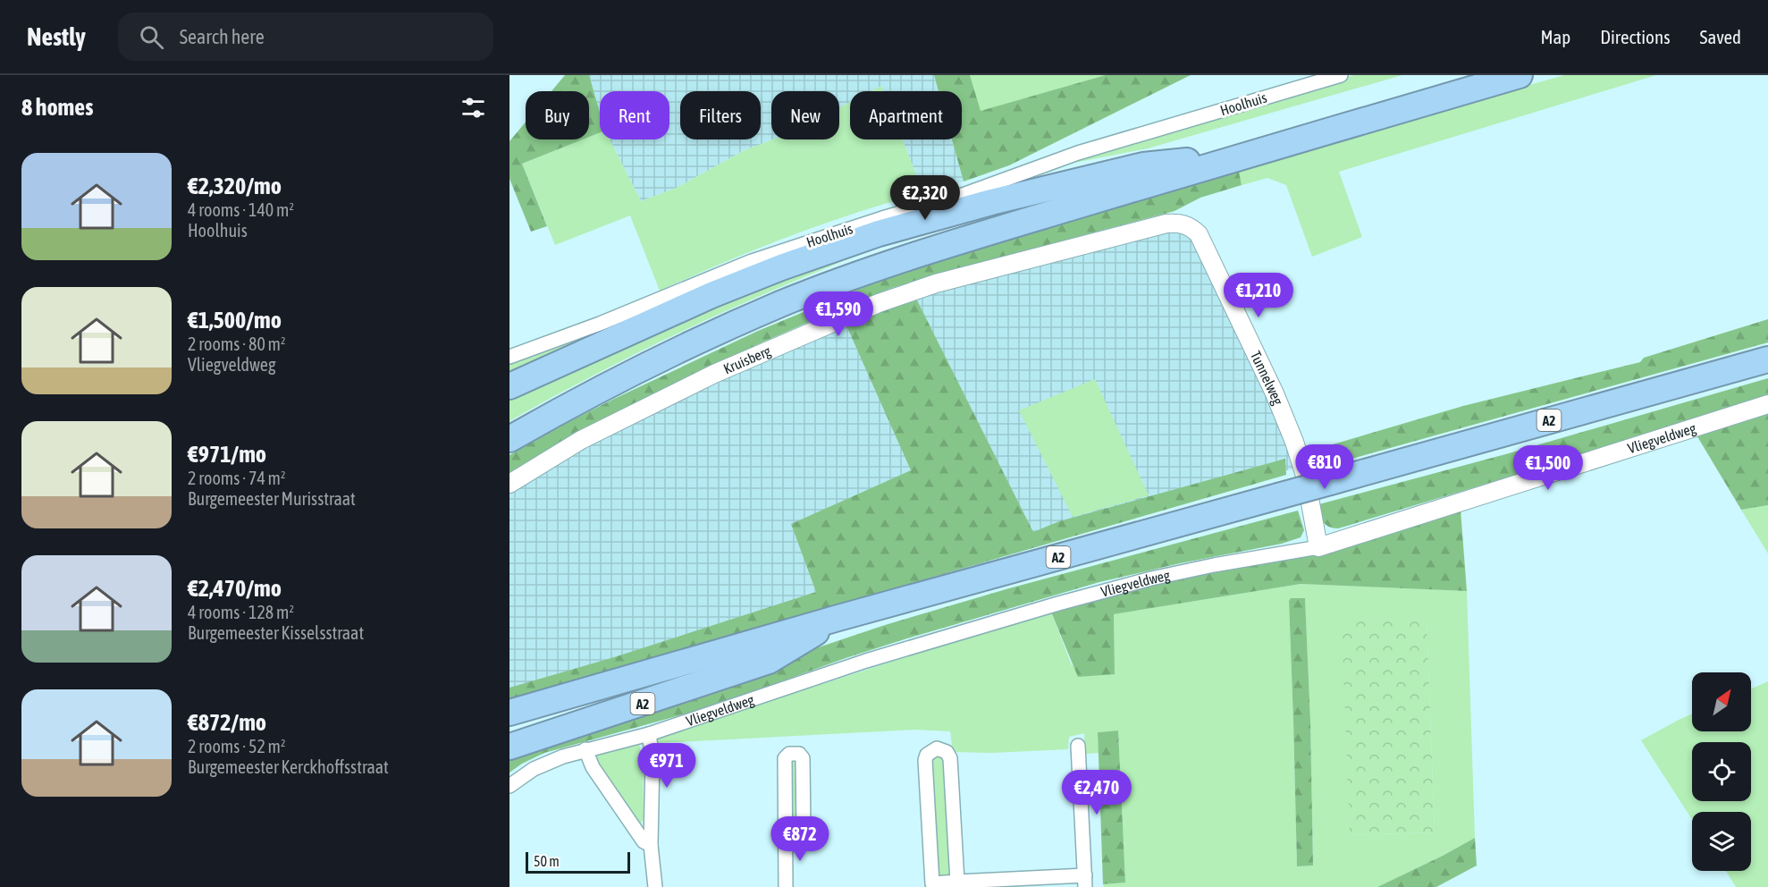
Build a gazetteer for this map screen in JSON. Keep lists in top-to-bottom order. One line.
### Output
{"streets":{"highway":["A2"],"street":["Hoolhuis","Kruisberg","Tunnelweg","Vliegveldweg"]},"crossings":[["Kruisberg","Tunnelweg"],["Tunnelweg","Vliegveldweg"]],"scale_bar":"50 m","north":"top right","page":{"header":"Nestly","search":"Search here","nav":["Map","Directions","Saved"],"heading":"8 homes","chip":["Buy","Rent","Filters","New","Apartment"],"list":[{"name":"€2,320/mo","note":"4 rooms · 140 m² · Hoolhuis"},{"name":"€1,500/mo","note":"2 rooms · 80 m² · Vliegveldweg"},{"name":"€971/mo","note":"2 rooms · 74 m² · Burgemeester Murisstraat"},{"name":"€2,470/mo","note":"4 rooms · 128 m² · Burgemeester Kisselsstraat"},{"name":"€872/mo","note":"2 rooms · 52 m² · Burgemeester Kerckhoffsstraat"}],"price":["€2,320","€1,210","€1,590","€810","€1,500","€971","€2,470","€872"],"scale":"50 m"}}
